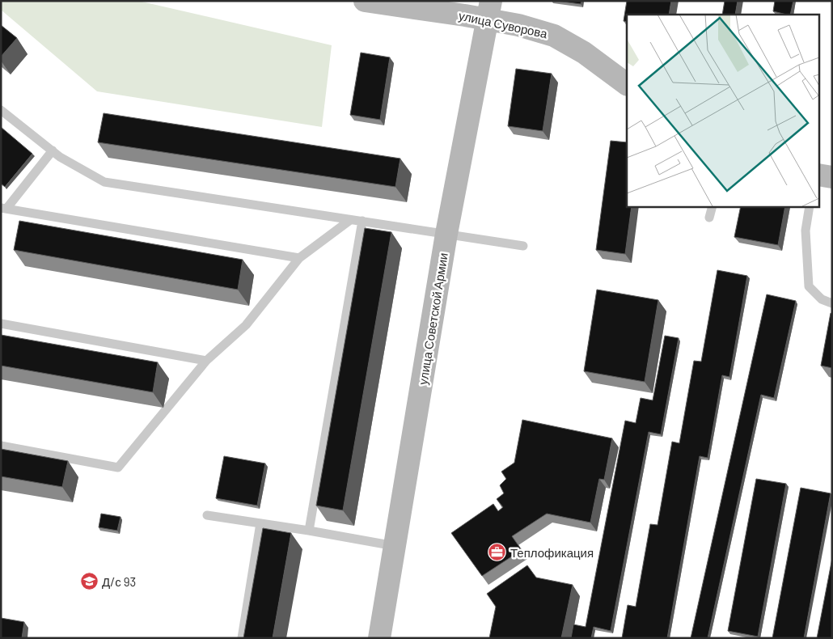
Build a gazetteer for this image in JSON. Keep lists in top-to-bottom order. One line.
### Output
{"streets":{"main road":["улица Суворова","улица Советской Армии"]},"crossings":[["улица Суворова","улица Советской Армии"]],"places":{"office":["Теплофикация"],"school or university":["Д/с 93"]}}
